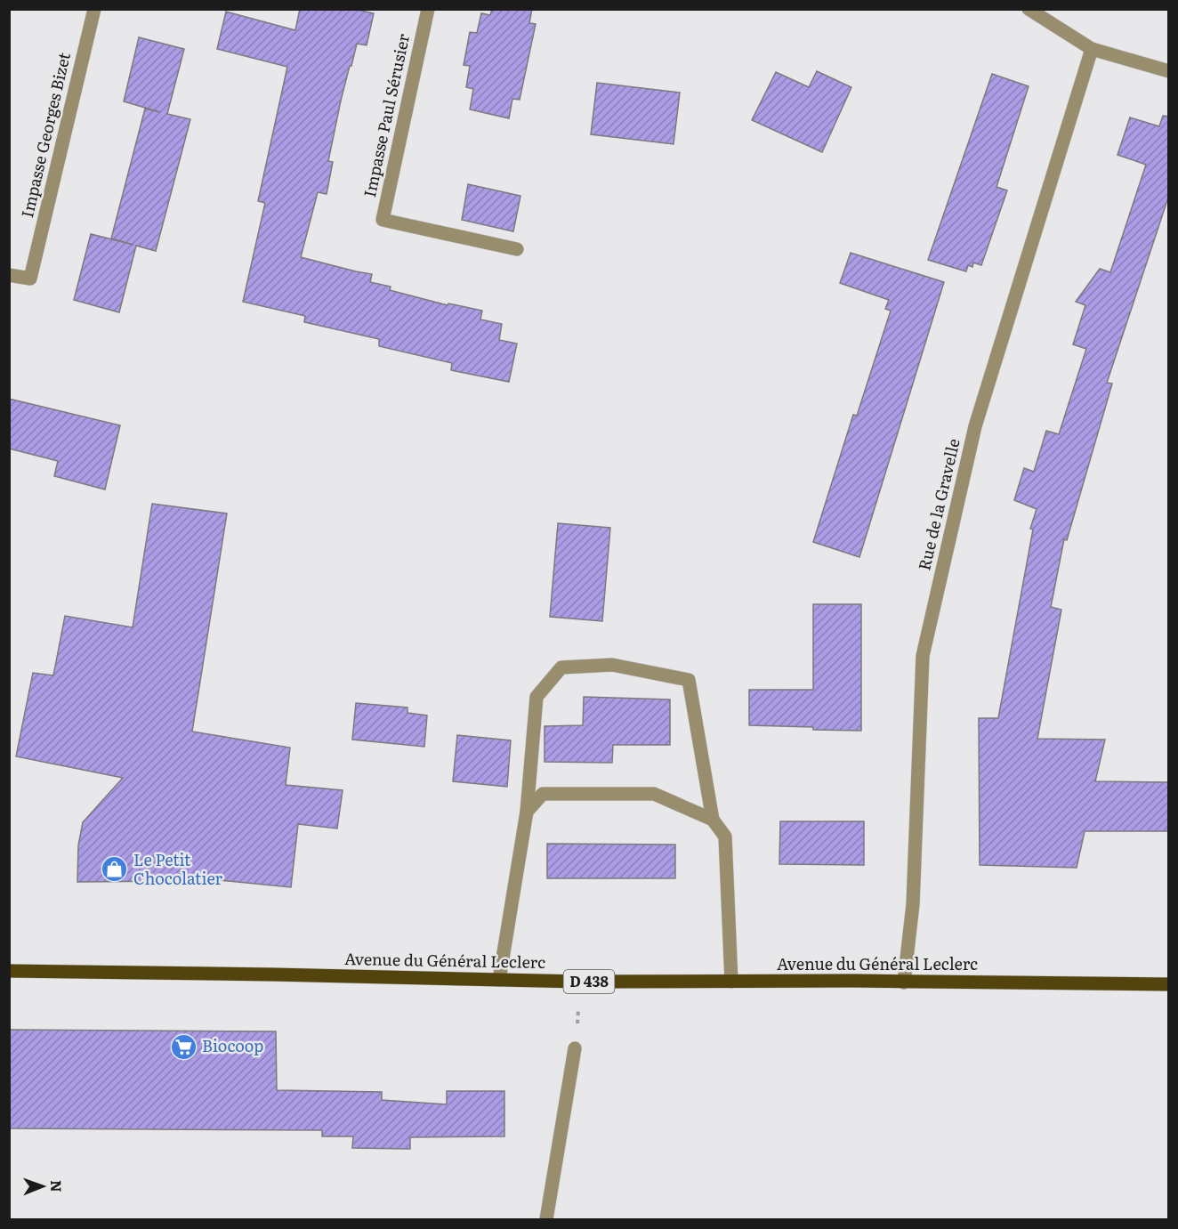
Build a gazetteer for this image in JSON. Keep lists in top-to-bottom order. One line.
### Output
{"streets":{"main road":["Avenue du Général Leclerc","D 438"],"street":["Impasse Paul Sérusier","Impasse Georges Bizet","Rue de la Gravelle"]},"crossings":[["Rue de la Gravelle","Avenue du Général Leclerc"]],"places":{"shop":["Le Petit Chocolatier"],"supermarket":["Biocoop"]},"north":"right"}
